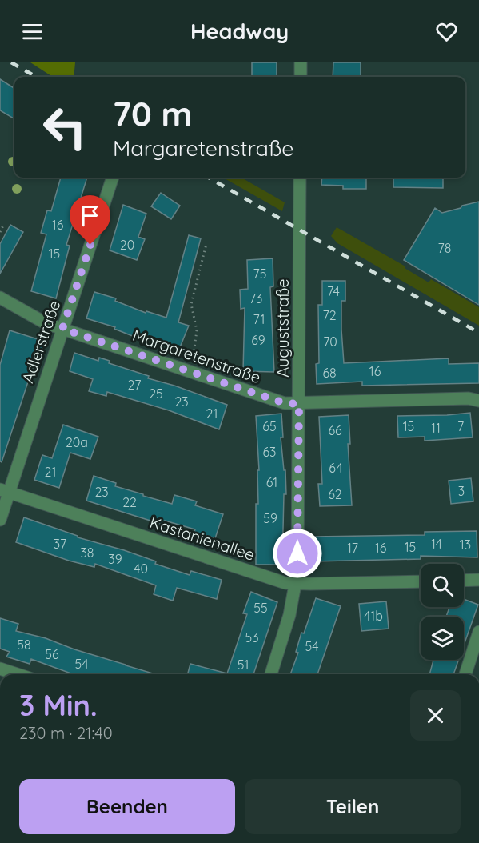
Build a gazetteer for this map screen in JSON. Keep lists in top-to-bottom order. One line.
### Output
{"streets":{"street":["Auguststraße","Adlerstraße","Margaretenstraße","Kastanienallee"]},"crossings":[["Auguststraße","Margaretenstraße"],["Auguststraße","Kastanienallee"],["Adlerstraße","Margaretenstraße"],["Adlerstraße","Kastanienallee"]],"house_numbers":["16","20","78","15","75","74","73","72","71","69","70","16","68","27","25","23","21","65","15","7","11","66","20a","63","64","21","61","3","23","62","22","59","37","14","13","15","17","16","38","39","40","55","41b","53","58","54","56","54","51"],"page":{"header":"Headway","turn":["70 m","Margaretenstraße"],"heading":["3 Min.","230 m · 21:40"],"buttons":["Beenden","Teilen"]}}
